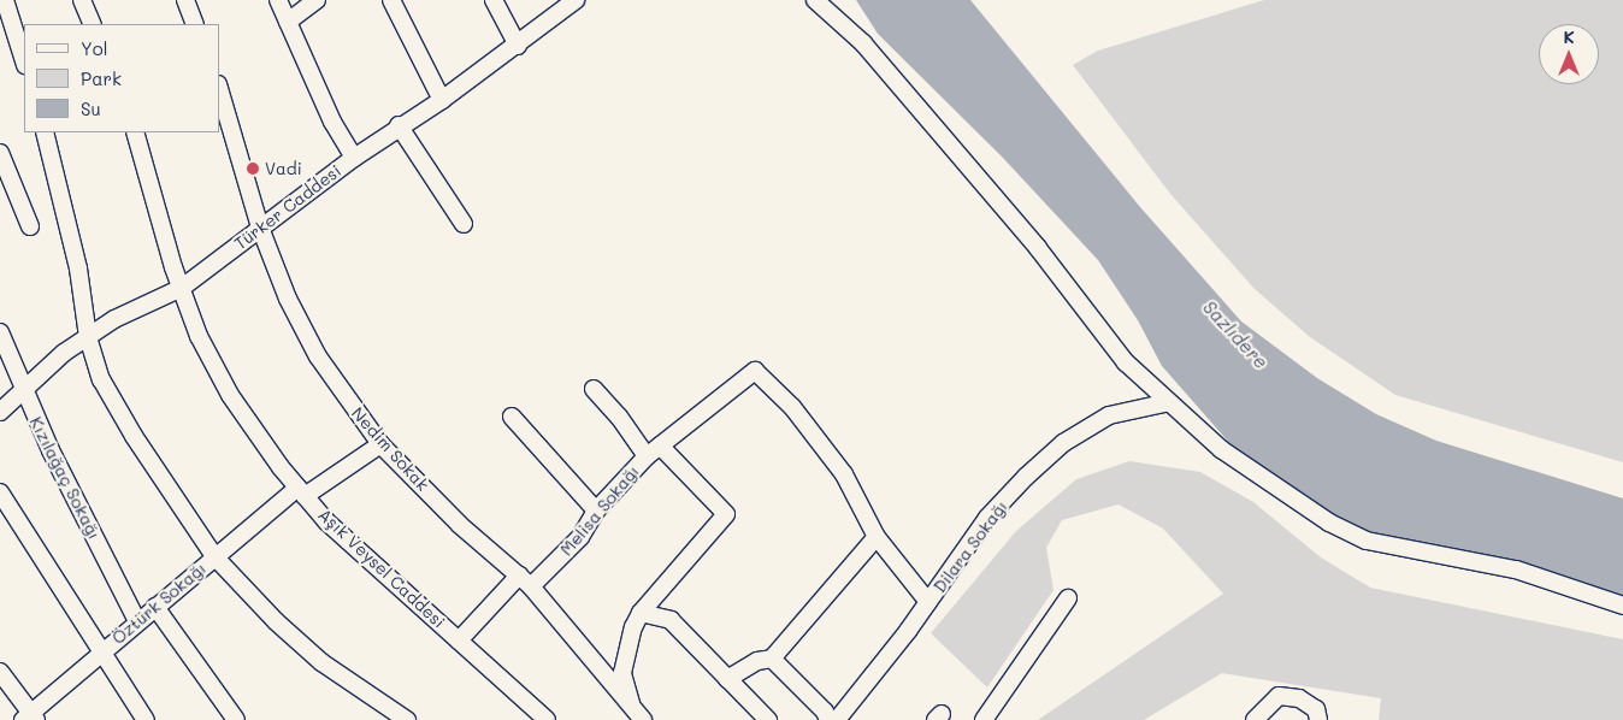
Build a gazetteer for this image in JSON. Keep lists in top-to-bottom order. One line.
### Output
{"streets":{"street":["Türker Caddesi","Nedim Sokak","Kızılağaç Sokağı","Melisa Sokağı","Dilara Sokağı","Aşık Veysel Caddesi","Öztürk Sokağı"]},"crossings":[["Türker Caddesi","Nedim Sokak"],["Türker Caddesi","Kızılağaç Sokağı"],["Türker Caddesi","Aşık Veysel Caddesi"],["Nedim Sokak","Melisa Sokağı"],["Nedim Sokak","Öztürk Sokağı"],["Kızılağaç Sokağı","Öztürk Sokağı"],["Melisa Sokağı","Aşık Veysel Caddesi"],["Aşık Veysel Caddesi","Öztürk Sokağı"]],"water":["Sazlıdere"],"places":["Vadi"],"legend":["Yol","Park","Su"],"north":"top"}
